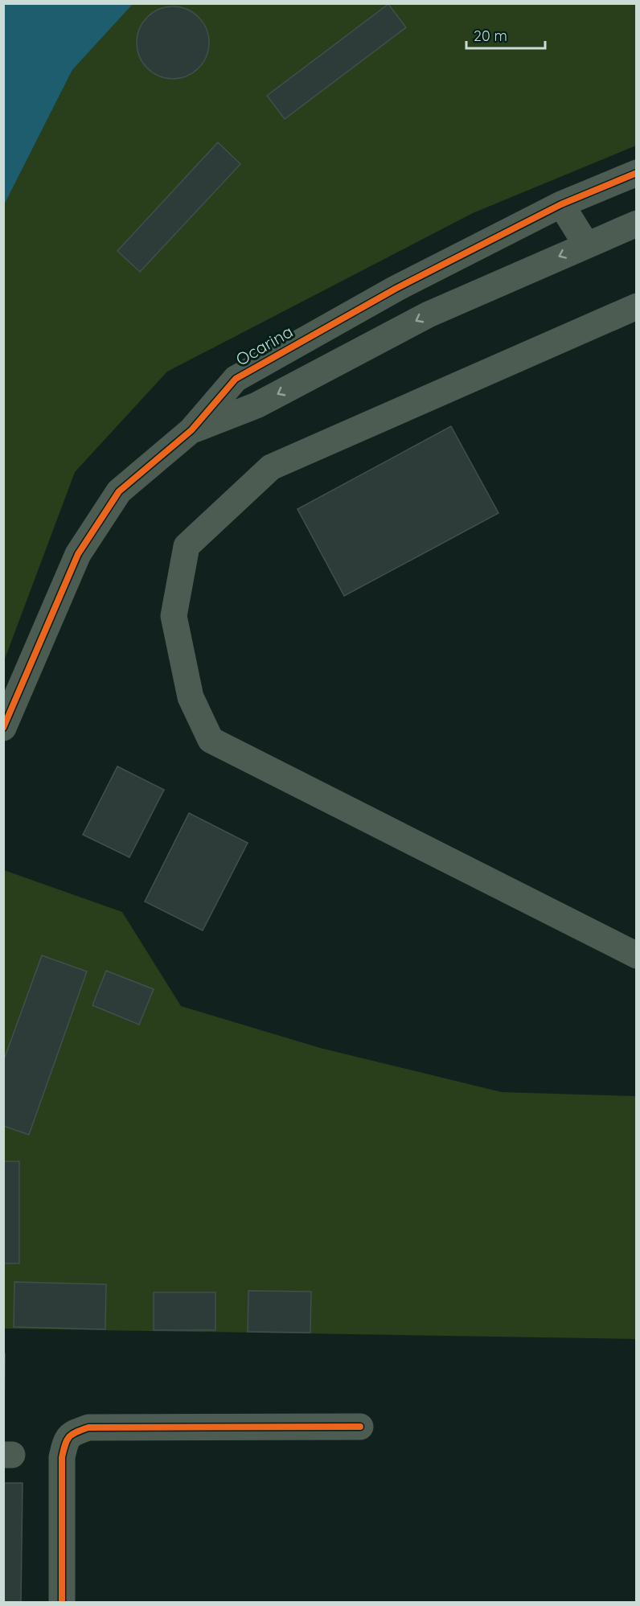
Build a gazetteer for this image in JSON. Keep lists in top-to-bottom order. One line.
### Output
{"streets":{"street":["Ocarina"]},"scale_bar":"20 m"}
